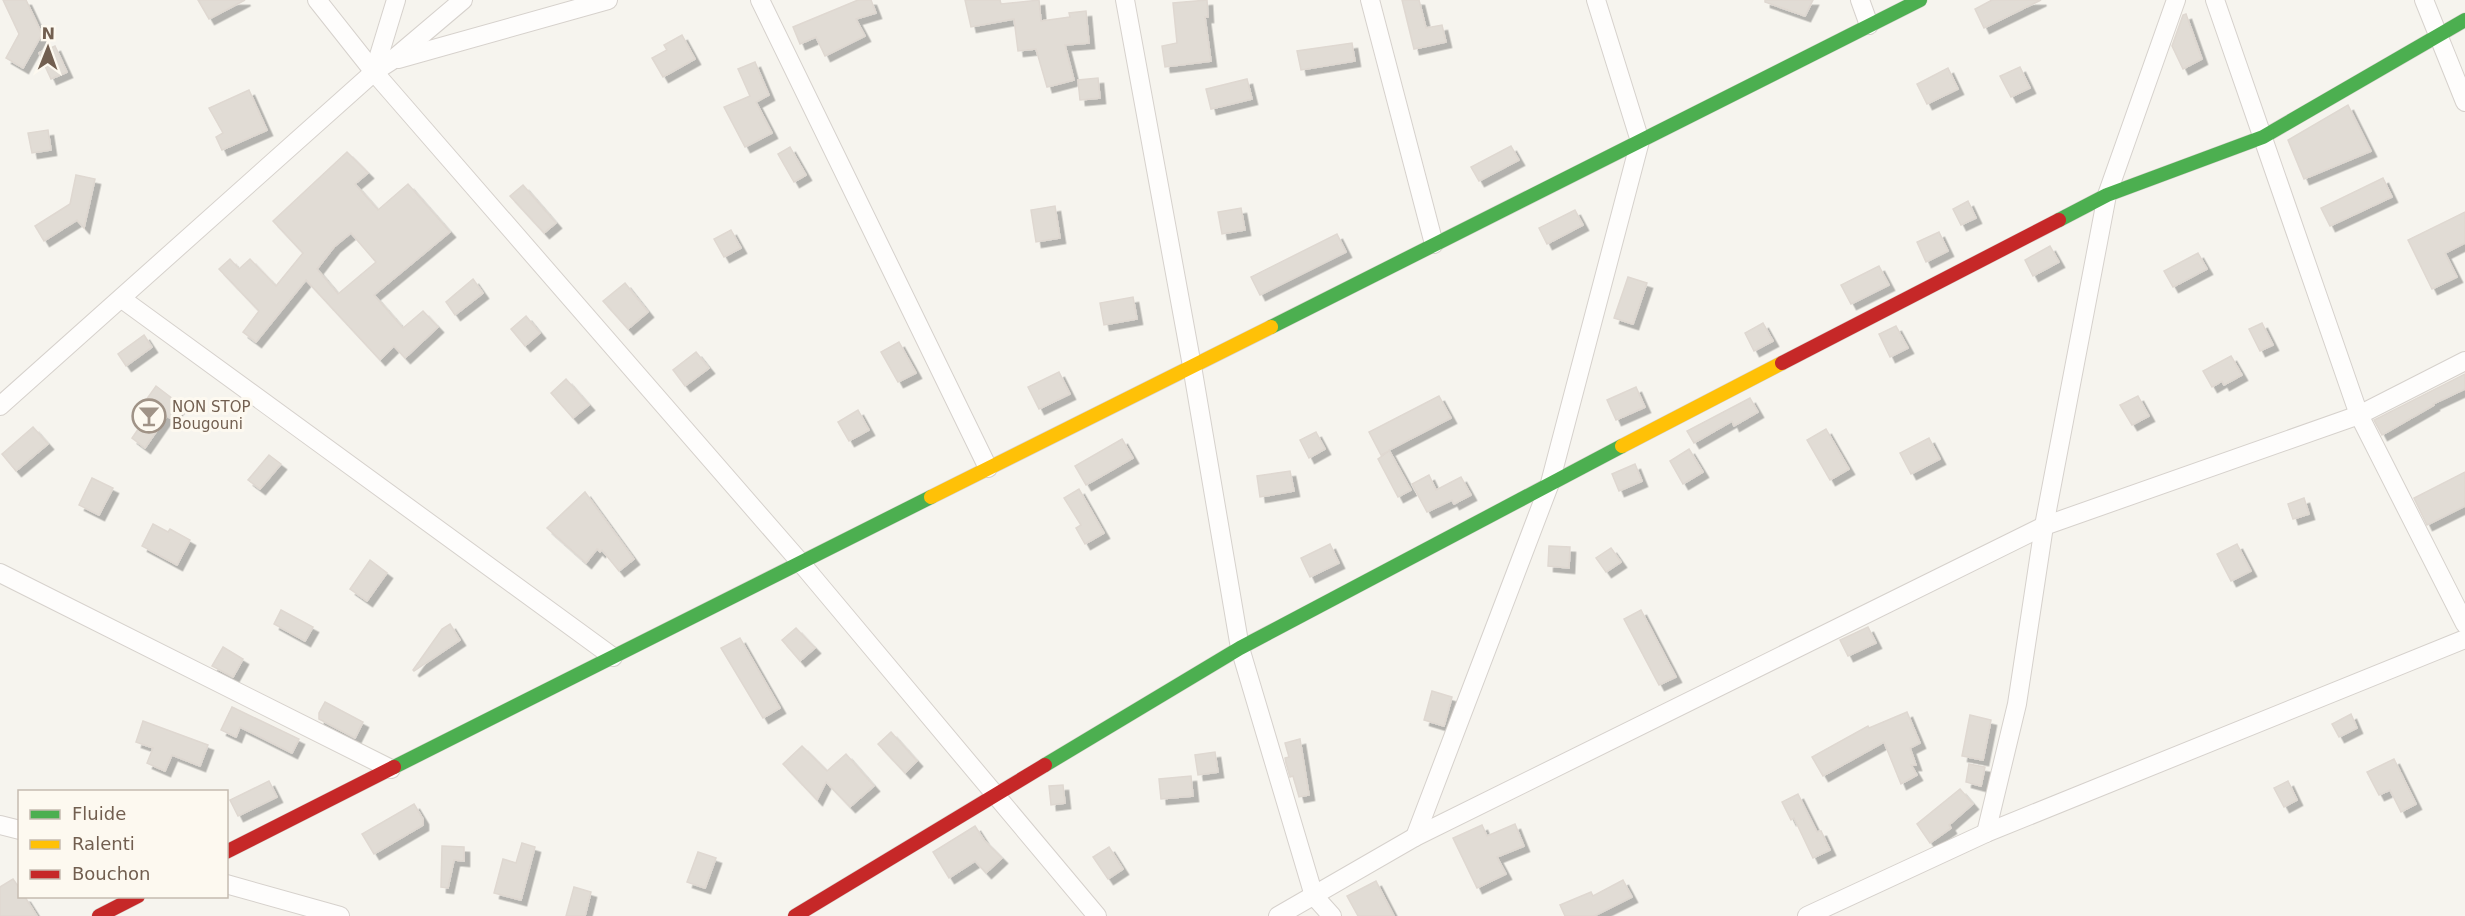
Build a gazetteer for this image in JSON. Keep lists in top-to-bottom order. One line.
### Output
{"places":{"bar":["NON STOP Bougouni"]},"legend":["Fluide","Ralenti","Bouchon"],"north":"top"}
